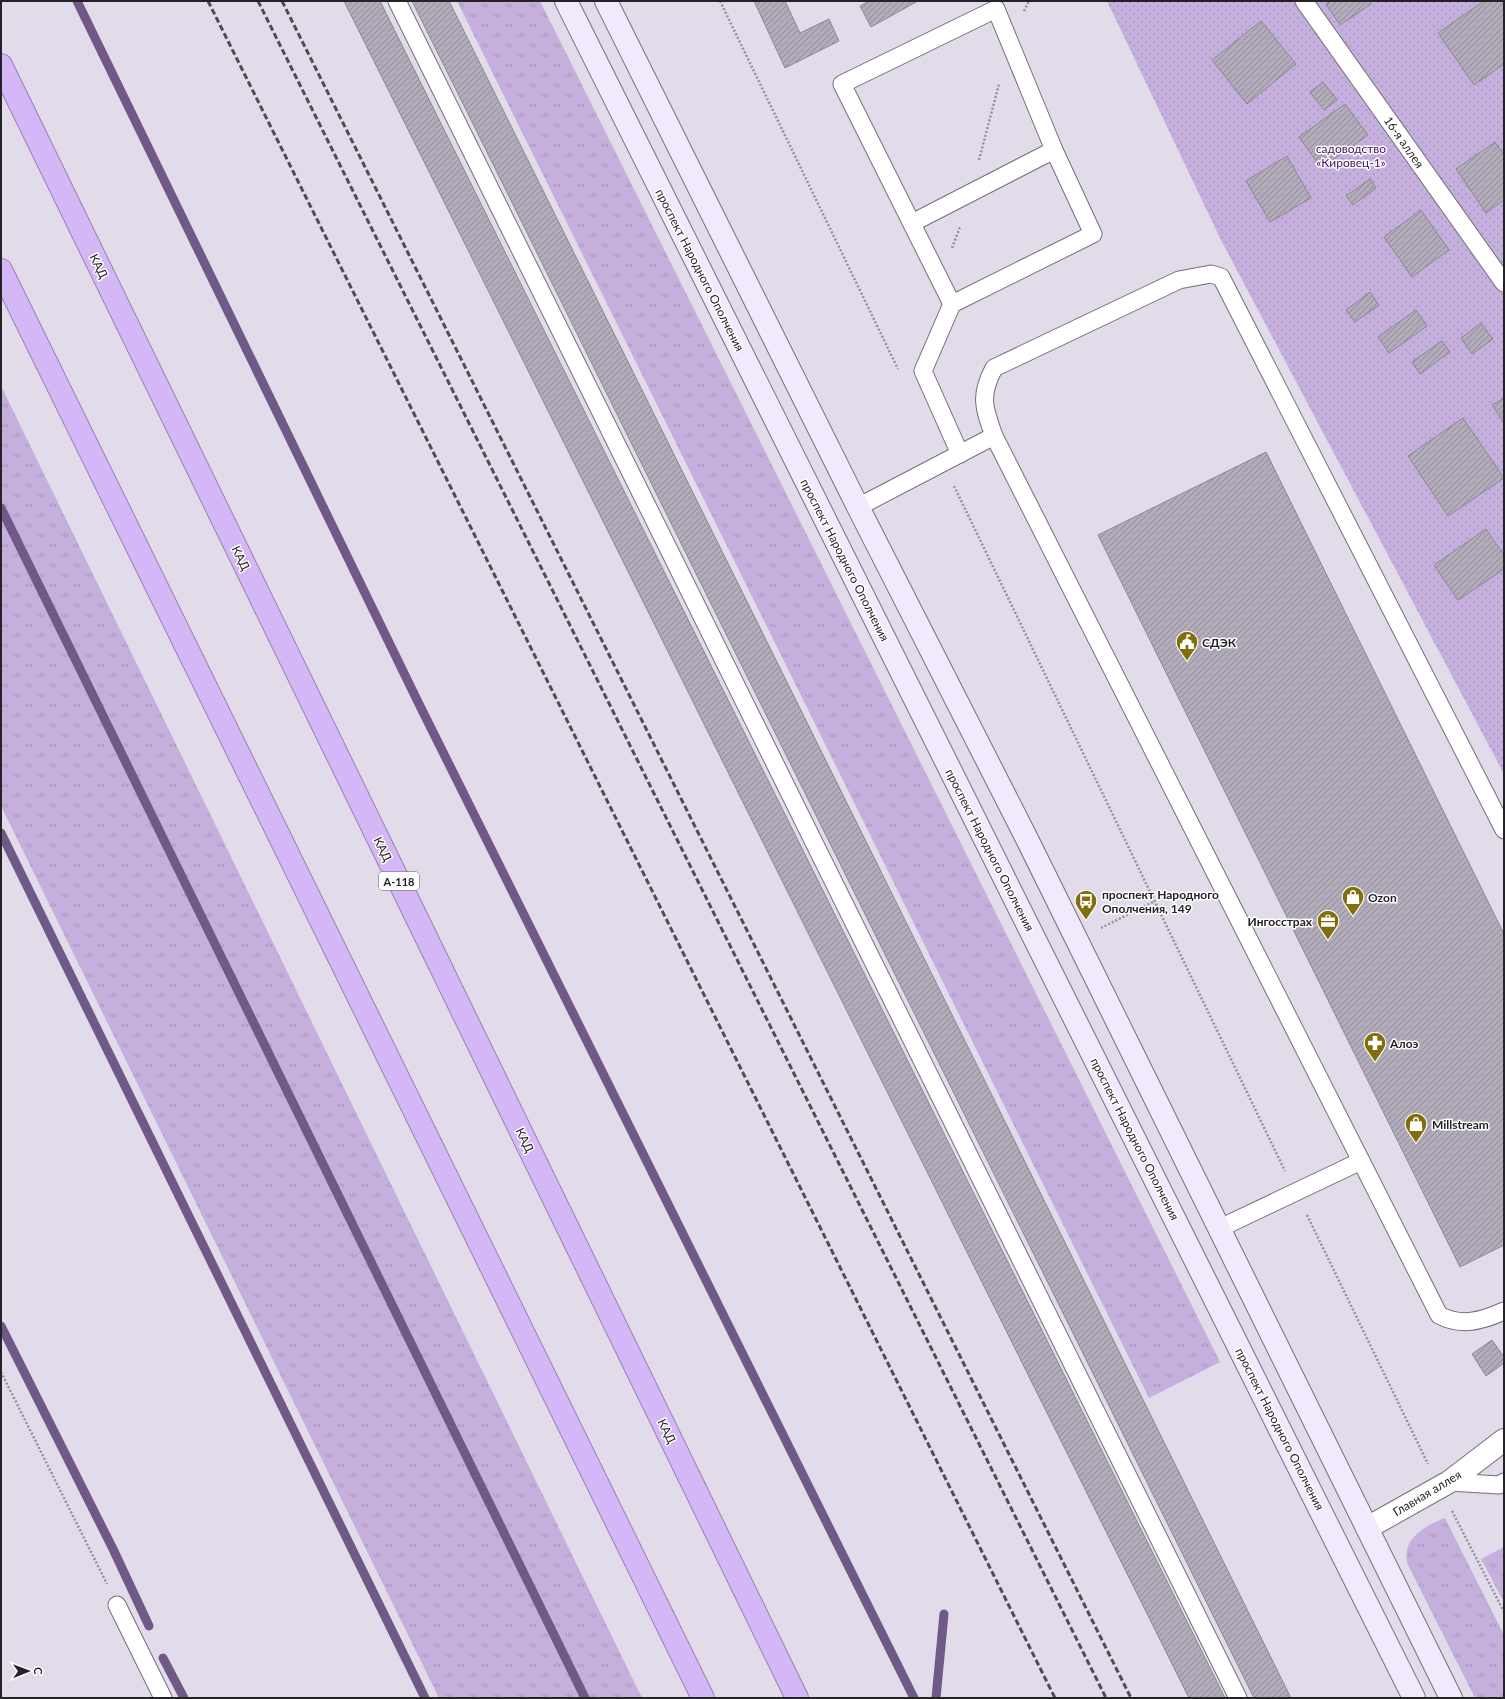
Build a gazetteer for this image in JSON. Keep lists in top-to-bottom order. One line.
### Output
{"streets":{"highway":["КАД","А-118"],"main road":["проспект Народного Ополчения"],"street":["Главная аллея"],"lane":["16-я аллея"]},"parks":["садоводство «Кировец-1»"],"places":{"public building":["СДЭК"],"shop":["Ozon","Millstream"],"bus stop":["проспект Народного Ополчения, 149"],"office":["Ингосстрах"],"pharmacy":["Алоэ"]},"north":"right"}
